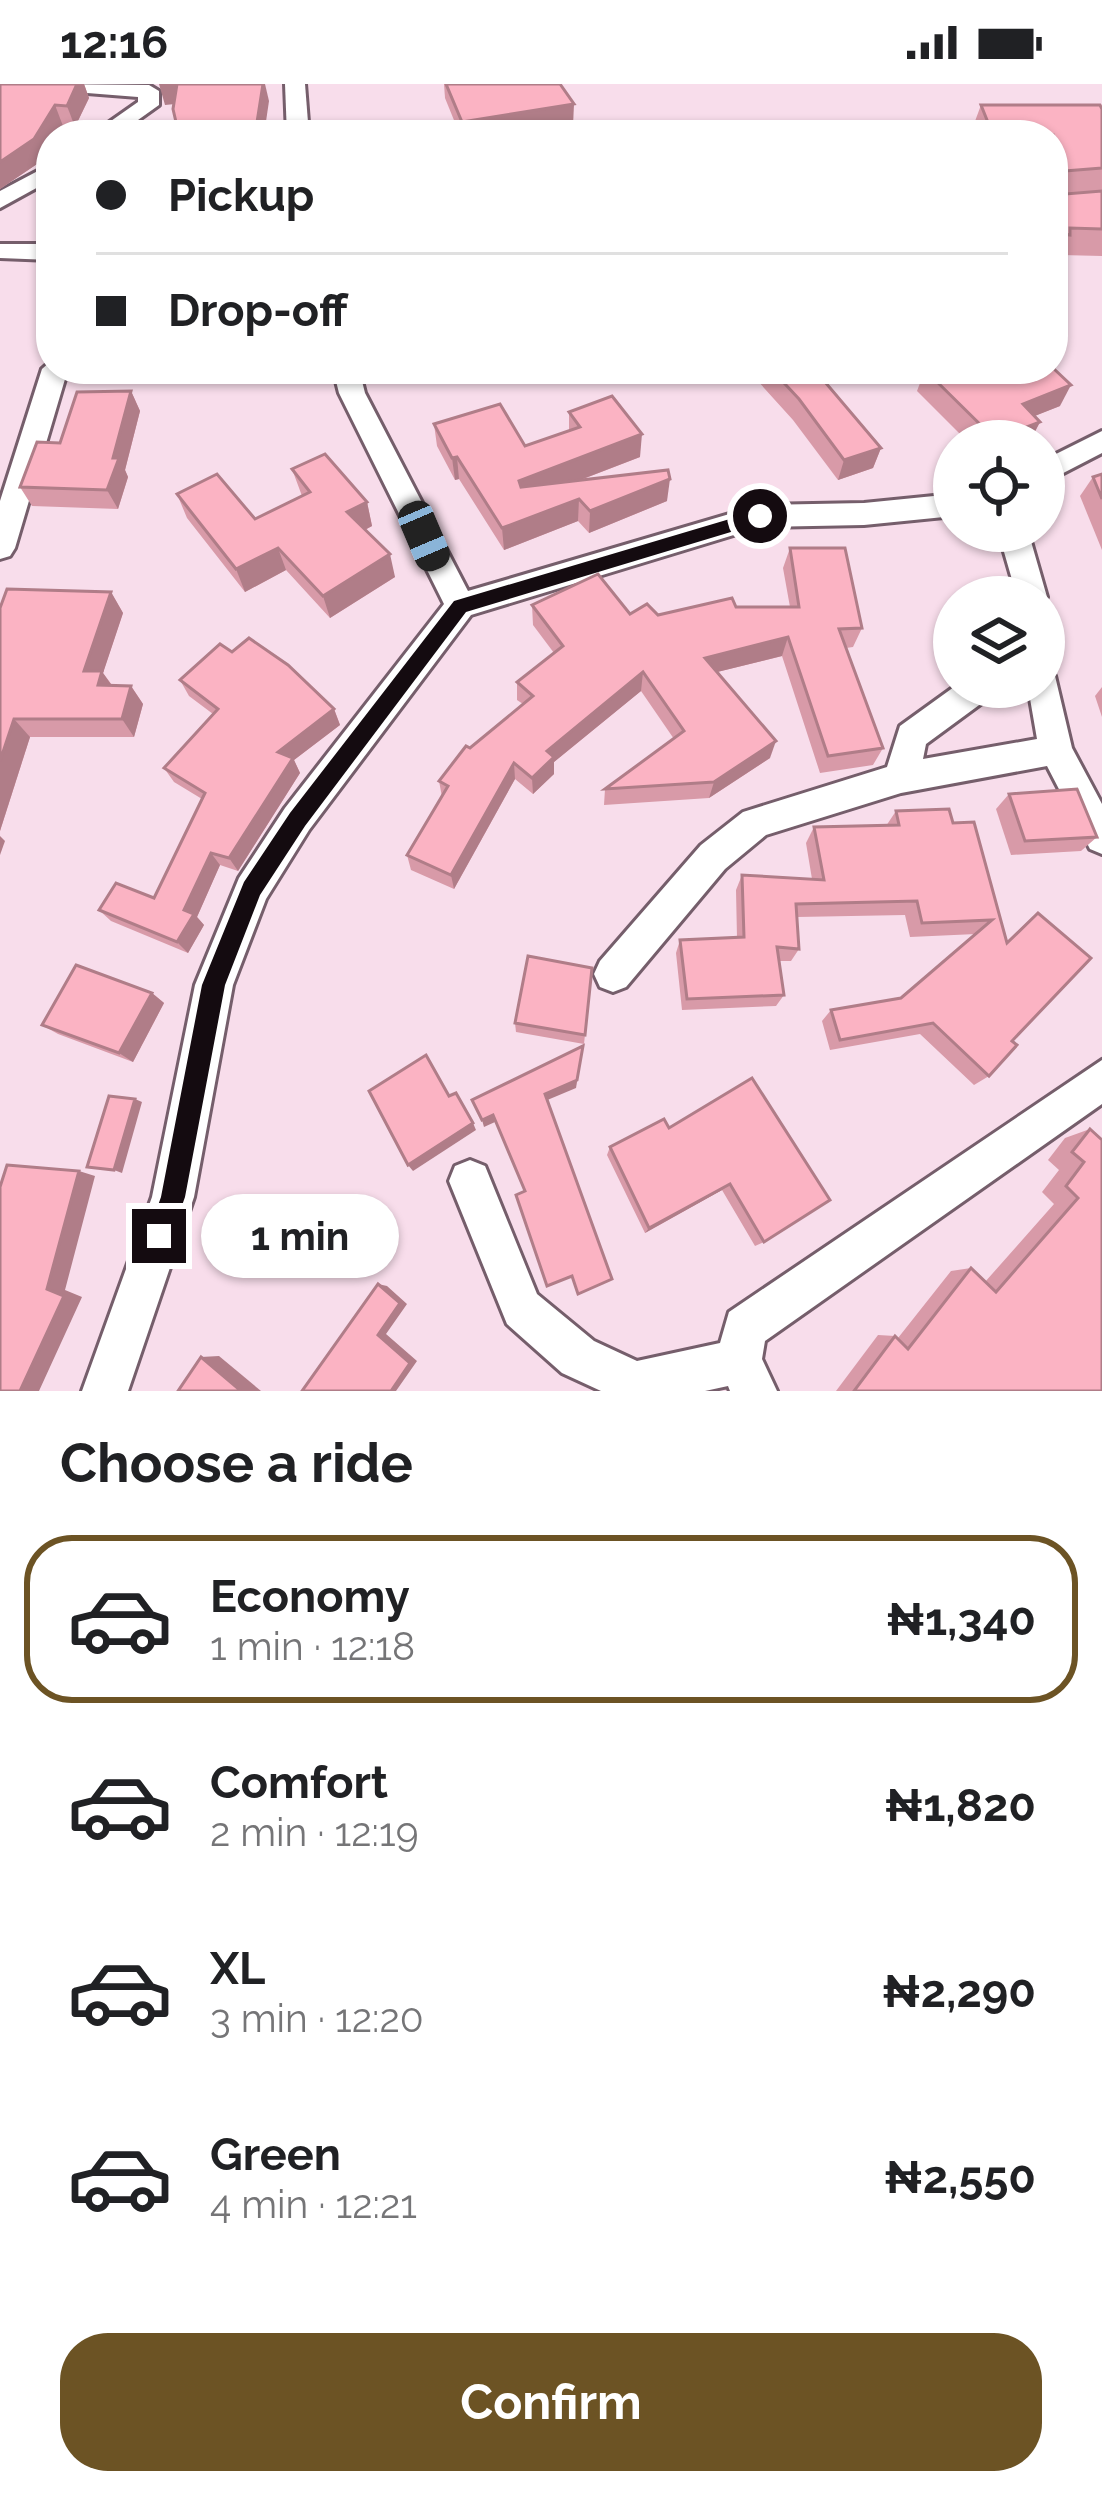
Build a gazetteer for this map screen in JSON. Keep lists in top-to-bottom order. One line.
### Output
{"page":{"status":"12:16","banner":["Pickup","Drop-off"],"bubble":"1 min","heading":"Choose a ride","list":[{"name":"Economy","note":"1 min · 12:18","value":"₦1,340"},{"name":"Comfort","note":"2 min · 12:19","value":"₦1,820"},{"name":"XL","note":"3 min · 12:20","value":"₦2,290"},{"name":"Green","note":"4 min · 12:21","value":"₦2,550"}],"buttons":"Confirm"}}
